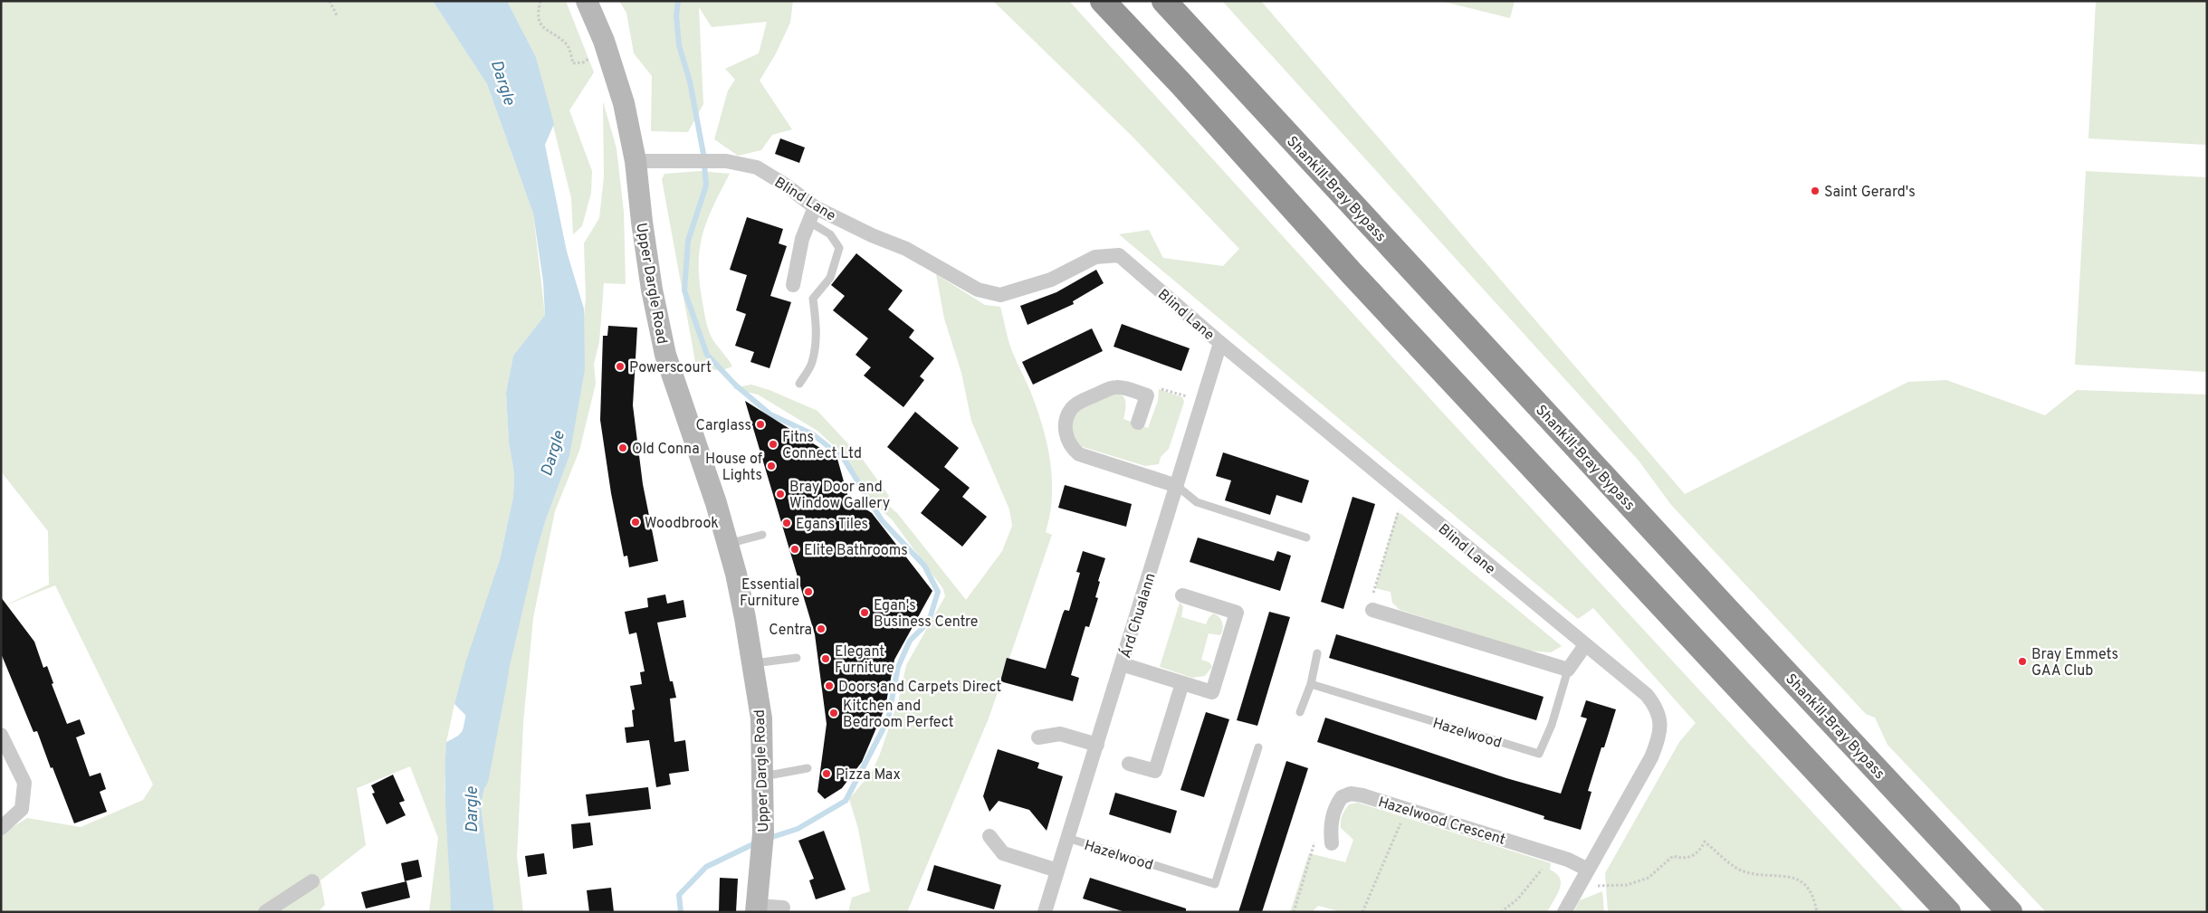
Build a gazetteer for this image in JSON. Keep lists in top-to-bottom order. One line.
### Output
{"streets":{"highway":["Shankill-Bray Bypass"],"main road":["Upper Dargle Road"],"street":["Blind Lane","Árd Chualann","Hazelwood","Hazelwood Crescent"]},"crossings":[["Blind Lane","Upper Dargle Road"],["Blind Lane","Árd Chualann"],["Blind Lane","Hazelwood"],["Blind Lane","Hazelwood Crescent"],["Árd Chualann","Hazelwood"]],"water":["Dargle"],"places":["Saint Gerard's","Powerscourt","Carglass","Fitns Connect Ltd","Old Conna","House of Lights","Bray Door and Window Gallery","Woodbrook","Egans Tiles","Elite Bathrooms","Essential Furniture","Egan's Business Centre","Centra","Elegant Furniture","Bray Emmets GAA Club","Doors and Carpets Direct","Kitchen and Bedroom Perfect","Pizza Max"]}
